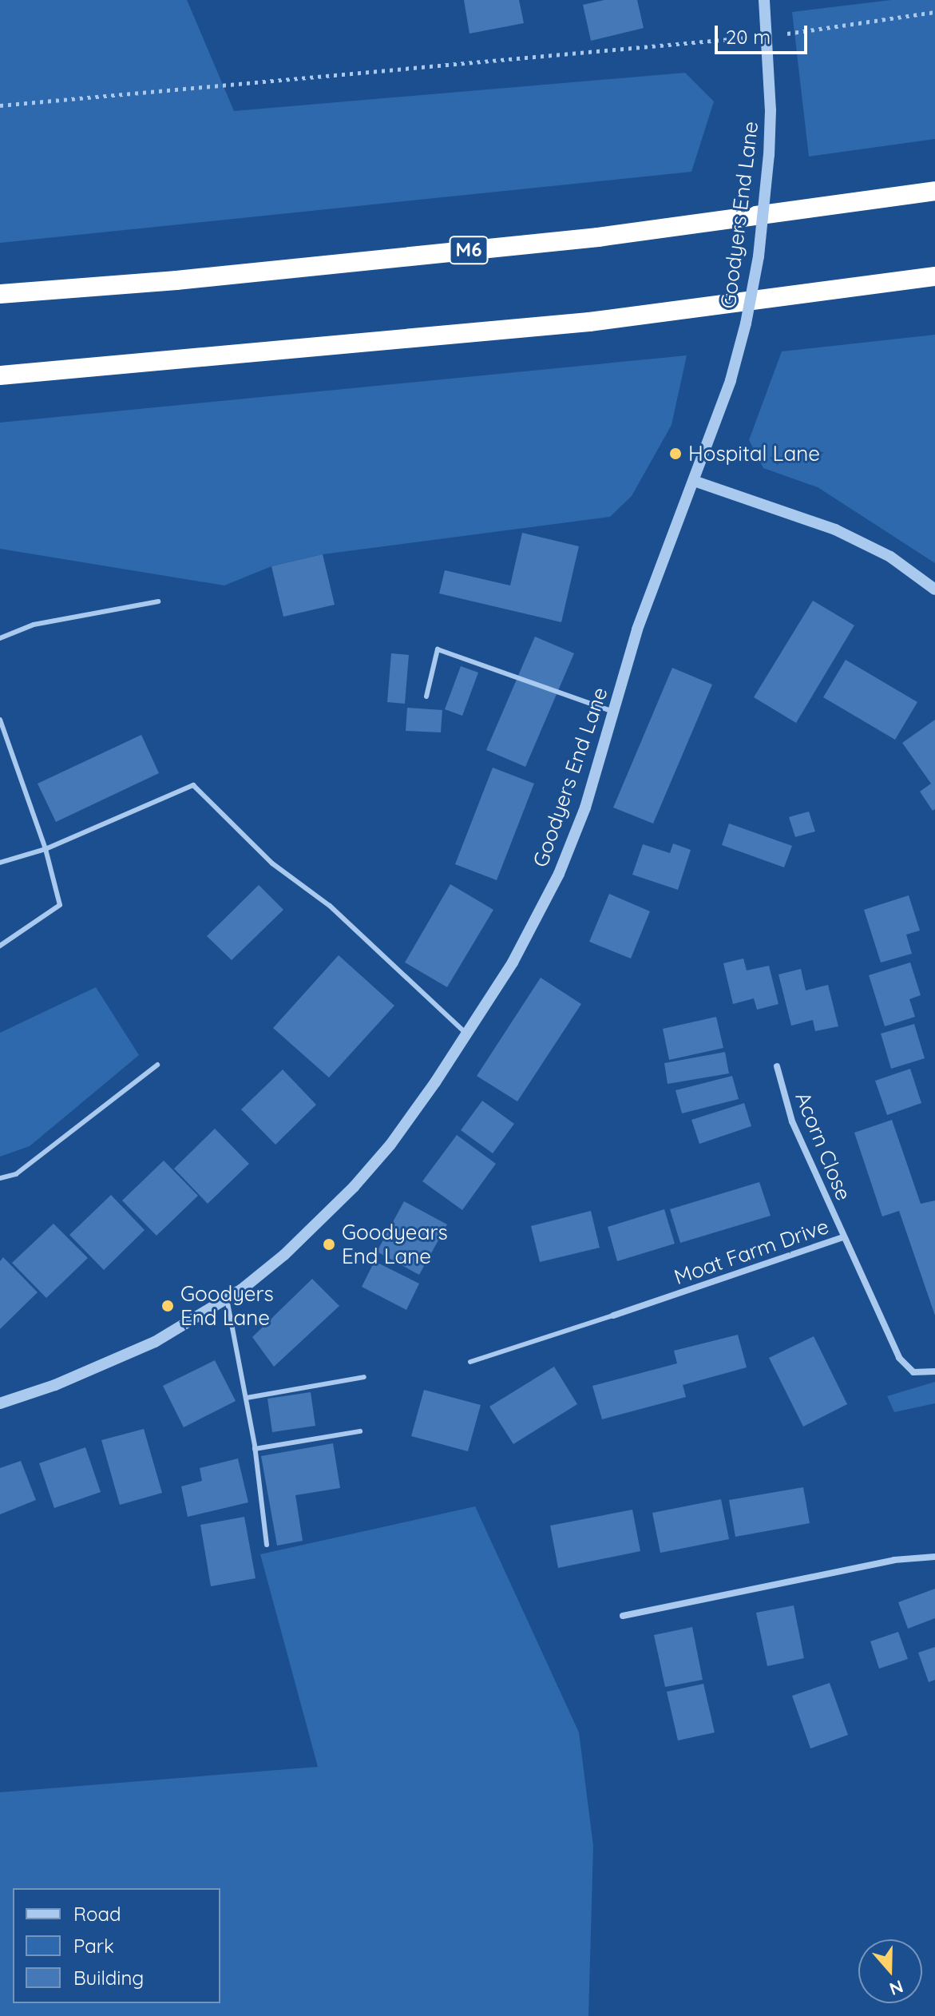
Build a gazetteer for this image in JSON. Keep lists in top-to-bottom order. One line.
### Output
{"streets":{"highway":["M6"],"street":["Goodyers End Lane","Acorn Close","Moat Farm Drive"]},"crossings":[["Acorn Close","Moat Farm Drive"]],"places":["Hospital Lane","Goodyears End Lane","Goodyers End Lane"],"legend":["Road","Park","Building"],"scale_bar":"20 m","north":"bottom"}
